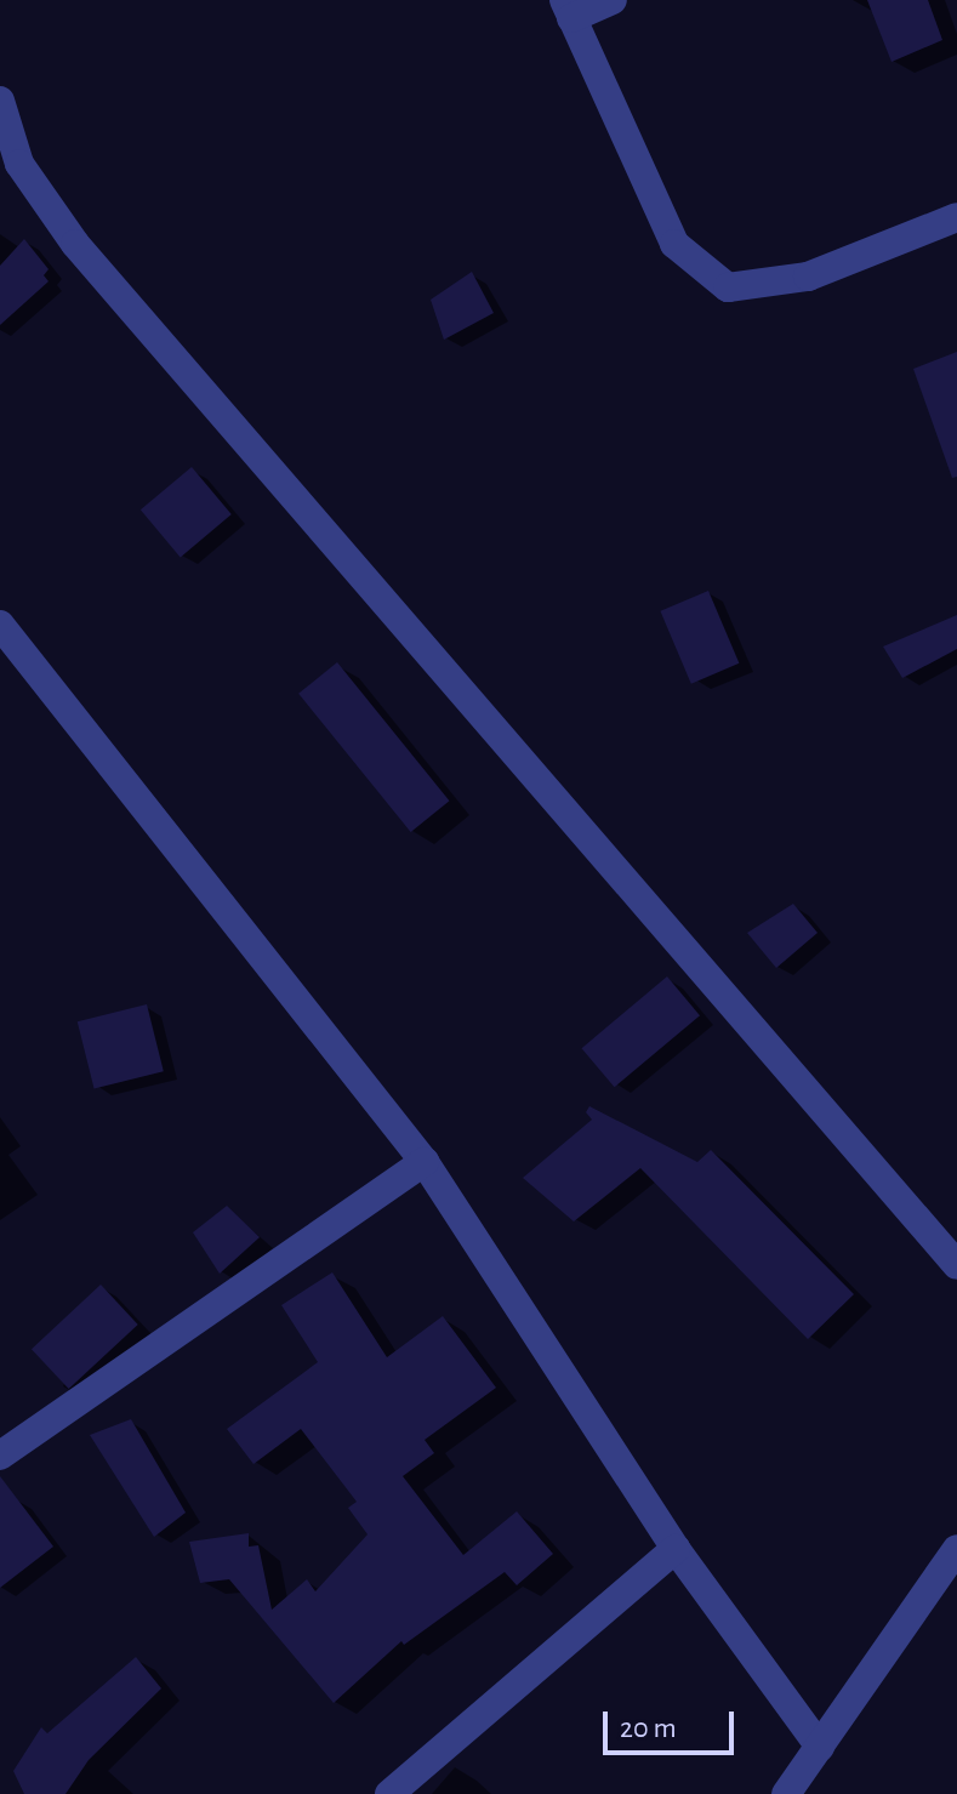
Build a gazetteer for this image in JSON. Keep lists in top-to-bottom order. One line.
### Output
{"scale_bar":"20 m"}
